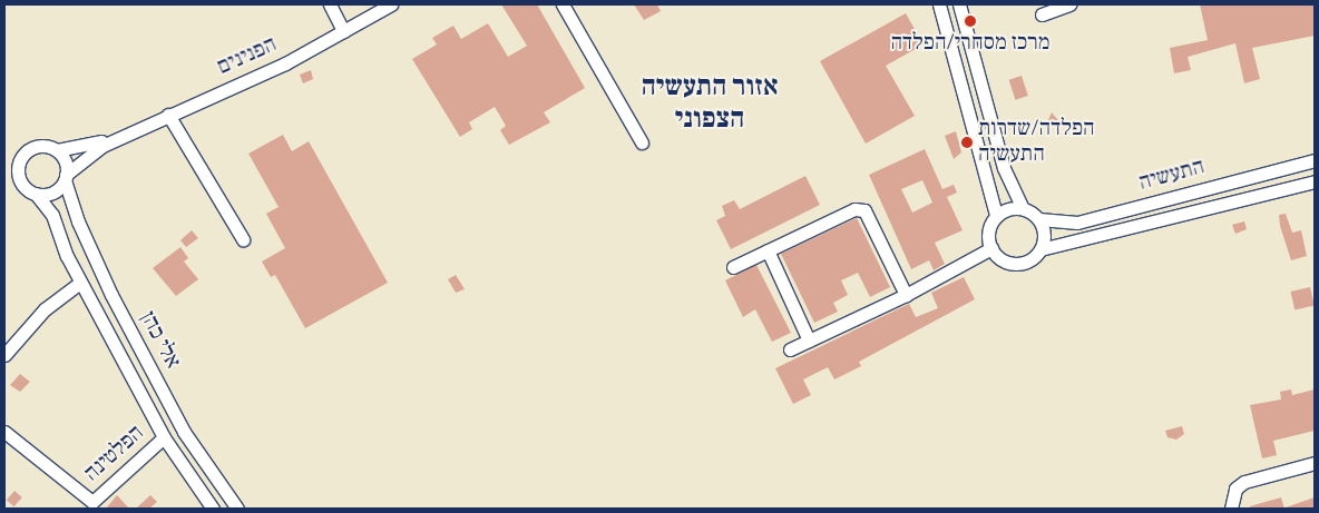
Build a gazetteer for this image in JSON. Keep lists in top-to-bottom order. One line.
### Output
{"streets":{"street":["הפנינים","התעשיה","אלי כהן","הפלטינה"]},"crossings":[["הפנינים","אלי כהן"],["אלי כהן","הפלטינה"]],"districts":["אזור התעשיה הצפוני"],"places":["מרכז מסחרי/הפלדה","הפלדה/שדרות התעשיה"]}
